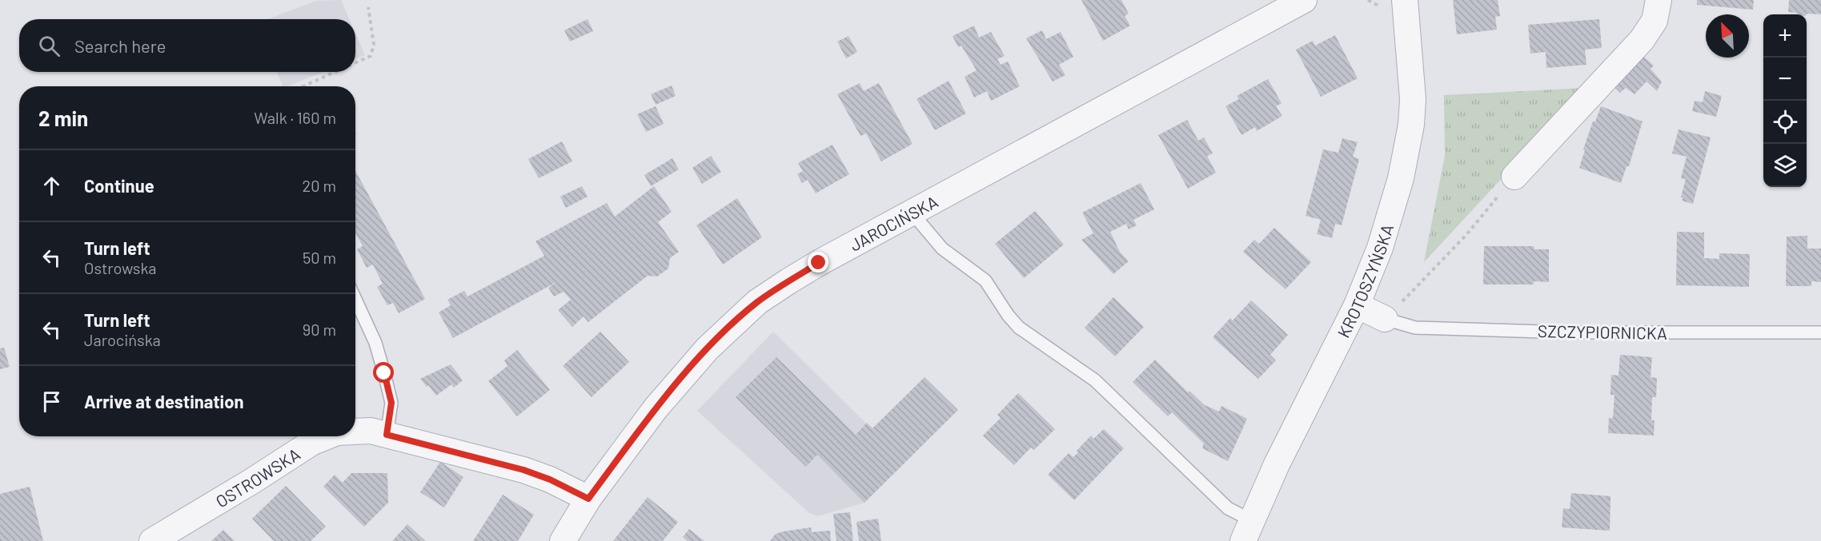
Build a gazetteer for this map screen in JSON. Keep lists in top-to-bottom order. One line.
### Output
{"streets":{"street":["JAROCIŃSKA","KROTOSZYŃSKA","OSTROWSKA"],"lane":["SZCZYPIORNICKA"]},"crossings":[["JAROCIŃSKA","OSTROWSKA"]],"north":"top left","page":{"map_buttons":["+","−"],"search":"Search here","heading":["2 min","Walk · 160 m"],"list":[["Continue","20 m"],["Turn left","Ostrowska","50 m"],["Turn left","Jarocińska","90 m"],"Arrive at destination"]}}
